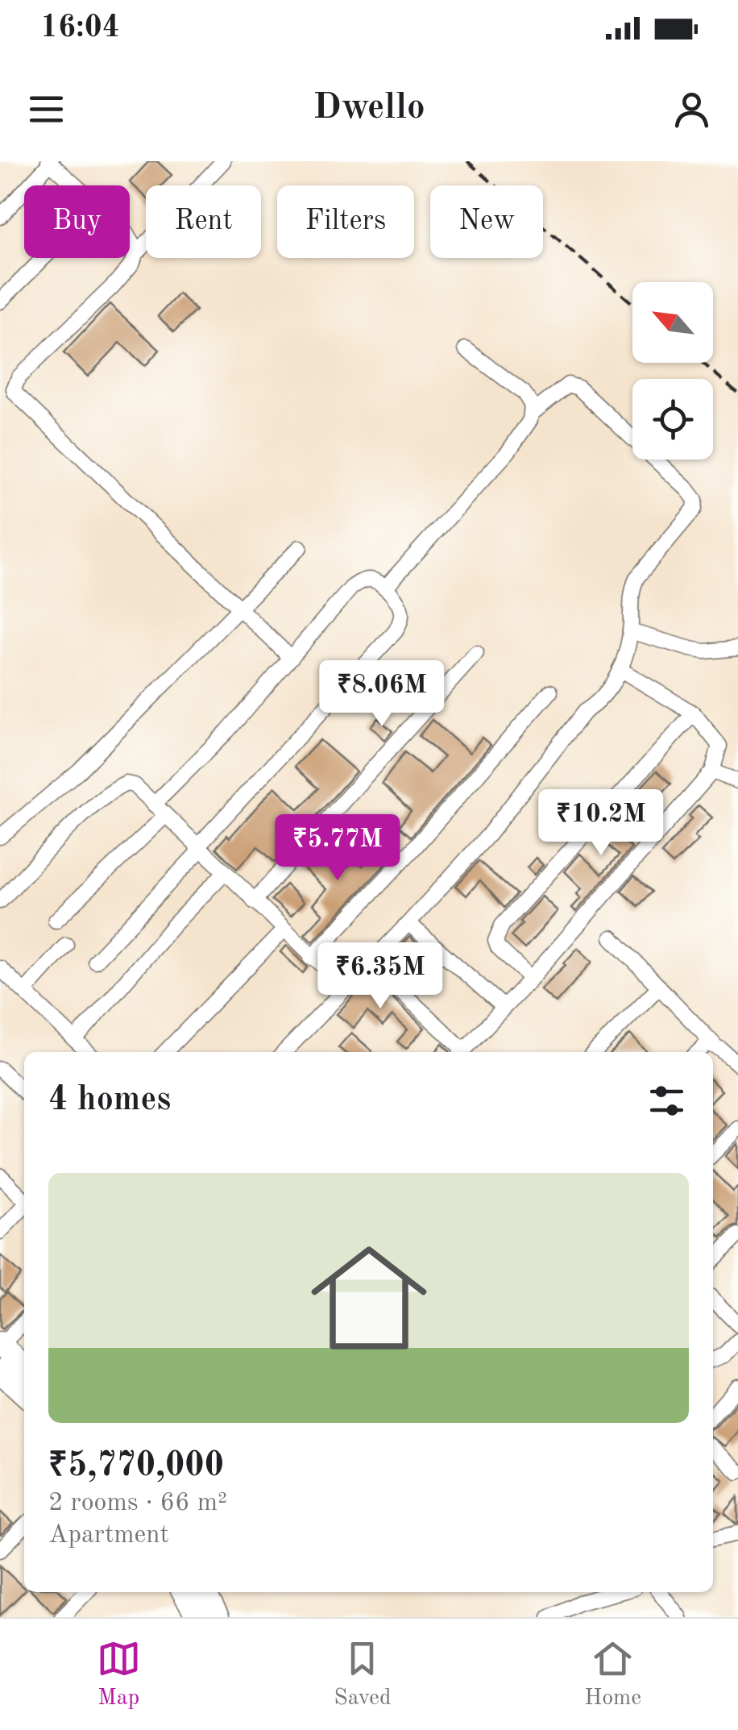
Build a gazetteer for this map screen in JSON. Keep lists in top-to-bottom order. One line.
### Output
{"north":"top left","page":{"status":"16:04","header":"Dwello","chip":["Buy","Rent","Filters","New"],"price":["₹8.06M","₹10.2M","₹5.77M","₹6.35M"],"heading":"4 homes","list":[{"name":"₹5,770,000","note":"2 rooms · 66 m² · Apartment"}],"tabs":["Map","Saved","Home"]}}
